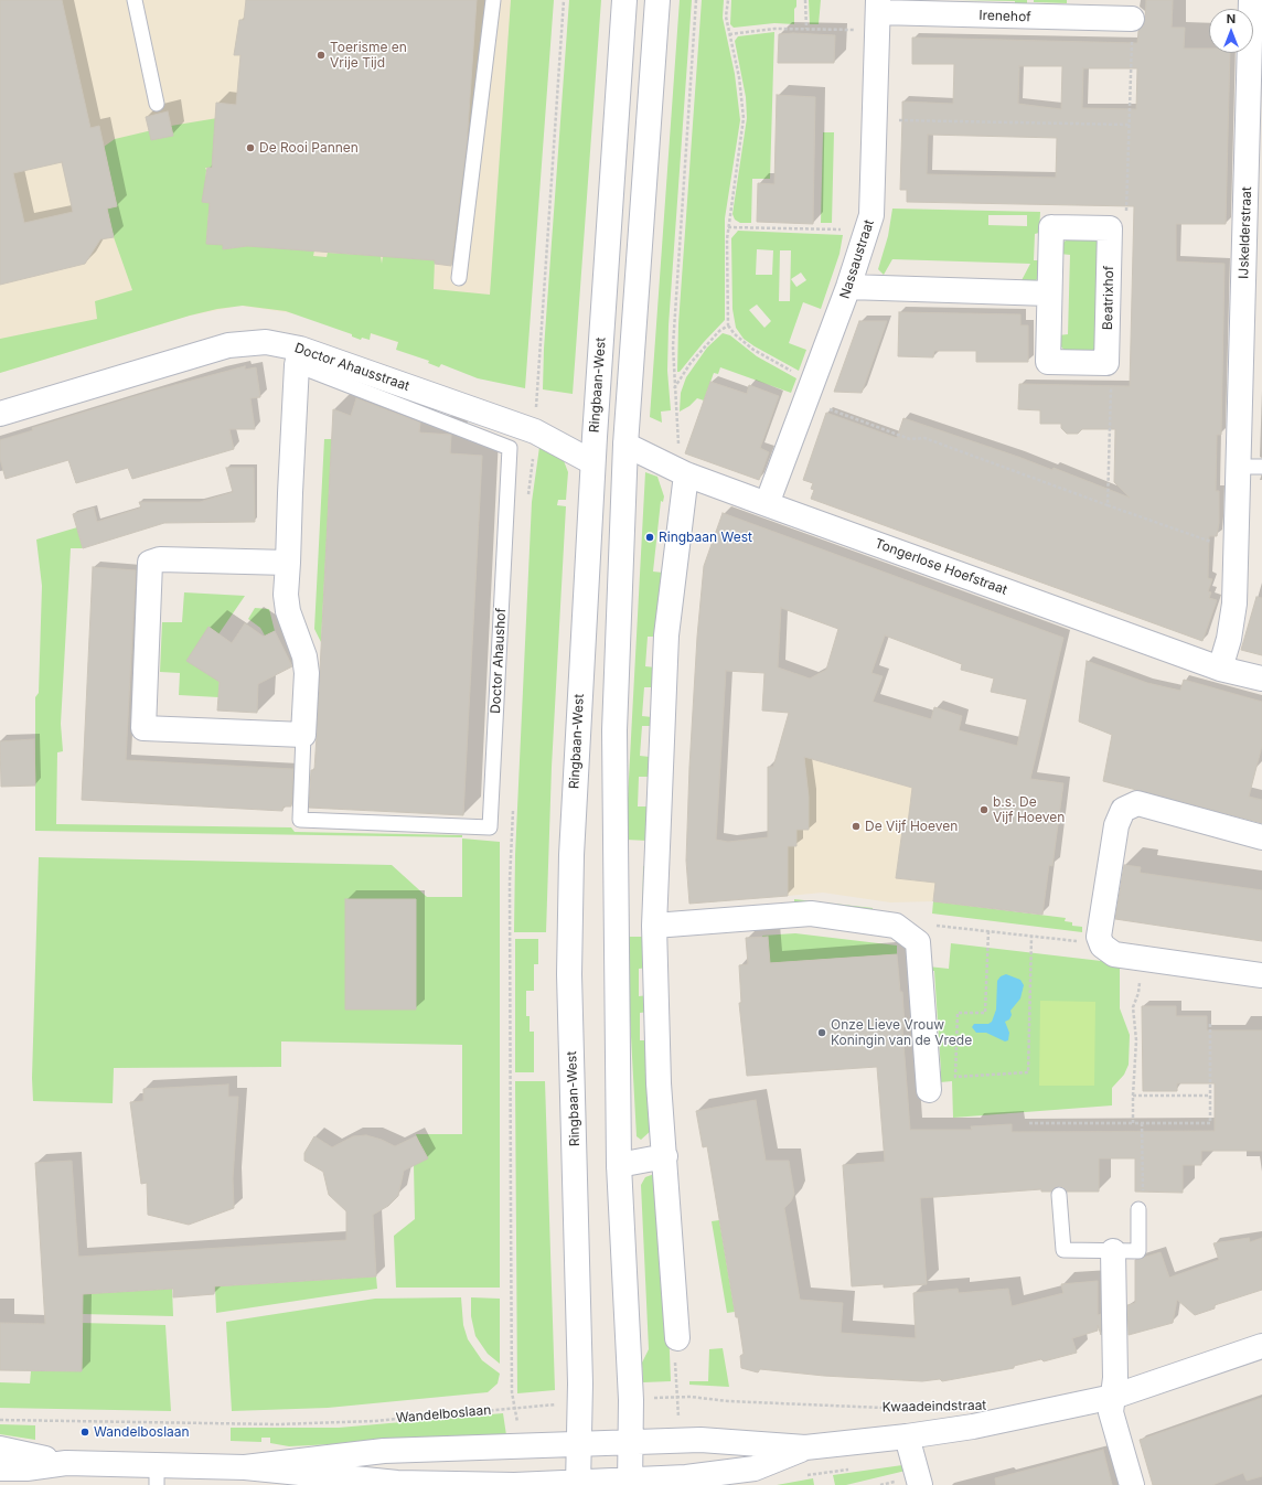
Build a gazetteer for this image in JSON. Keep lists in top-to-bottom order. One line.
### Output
{"streets":{"street":["Irenehof","IJskelderstraat","Nassaustraat","Beatrixhof","Doctor Ahausstraat","Ringbaan-West","Tongerlose Hoefstraat","Doctor Ahaushof","Kwaadeindstraat"],"path":["Wandelboslaan"]},"crossings":[["Irenehof","Nassaustraat"],["IJskelderstraat","Tongerlose Hoefstraat"],["Nassaustraat","Tongerlose Hoefstraat"],["Doctor Ahausstraat","Ringbaan-West"],["Doctor Ahausstraat","Doctor Ahaushof"],["Ringbaan-West","Kwaadeindstraat"]],"places":["Toerisme en Vrije Tijd","De Rooi Pannen","Ringbaan West","b.s. De Vijf Hoeven","De Vijf Hoeven","Onze Lieve Vrouw Koningin van de Vrede","Wandelboslaan"],"north":"top"}
